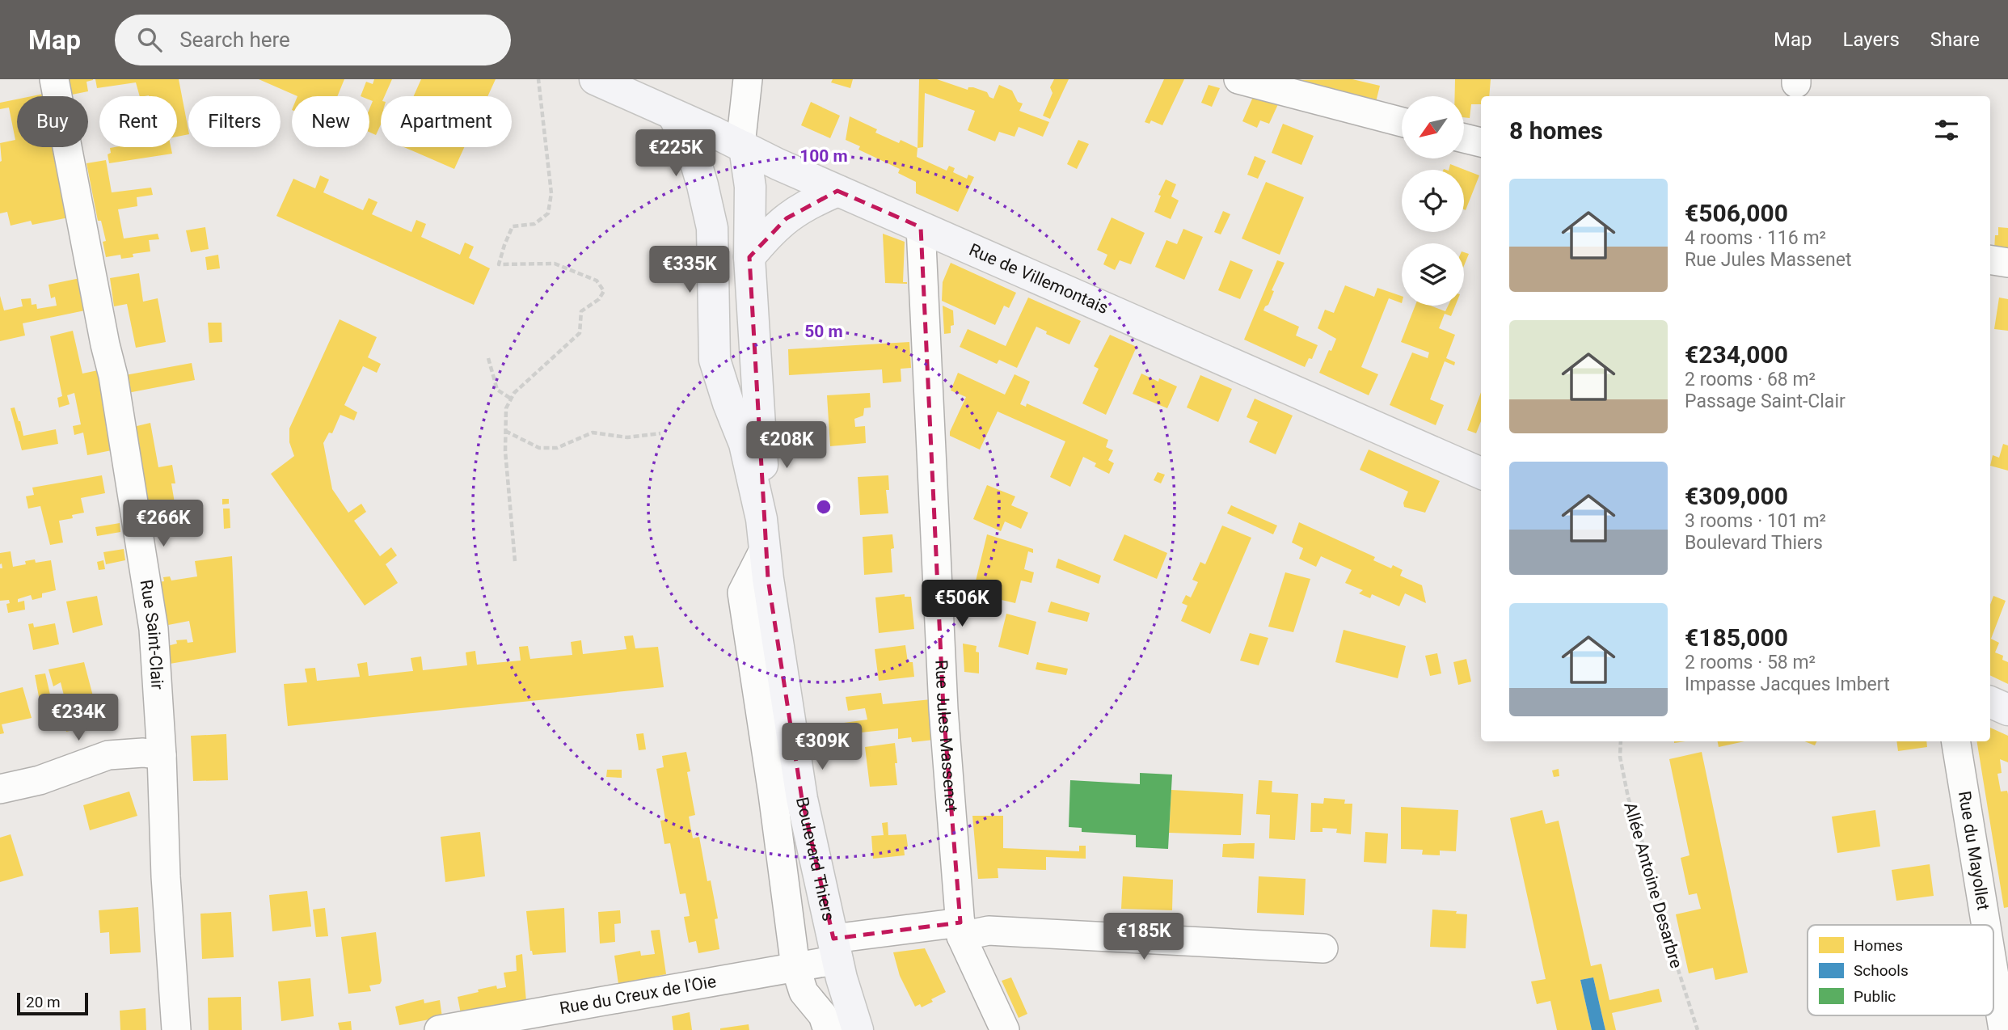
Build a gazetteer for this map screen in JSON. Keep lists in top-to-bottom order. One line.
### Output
{"streets":{"main road":["Rue de Villemontais","Boulevard Thiers"],"street":["Rue Saint-Clair","Rue Jules Massenet","Rue du Mayollet","Rue du Creux de l'Oie"],"path":["Allée Antoine Desarbre"]},"crossings":[["Rue de Villemontais","Rue Jules Massenet"],["Rue de Villemontais","Boulevard Thiers"],["Rue Jules Massenet","Rue du Creux de l'Oie"],["Boulevard Thiers","Rue du Creux de l'Oie"]],"legend":["Homes","Schools","Public"],"scale_bar":"20 m","north":"bottom left","page":{"header":"Map","search":"Search here","nav":["Map","Layers","Share"],"chip":["Buy","Rent","Filters","New","Apartment"],"heading":"8 homes","price":["€225K","€335K","€208K","€266K","€506K","€234K","€309K","€185K"],"list":[{"name":"€506,000","note":"4 rooms · 116 m² · Rue Jules Massenet"},{"name":"€234,000","note":"2 rooms · 68 m² · Passage Saint-Clair"},{"name":"€309,000","note":"3 rooms · 101 m² · Boulevard Thiers"},{"name":"€185,000","note":"2 rooms · 58 m² · Impasse Jacques Imbert"}],"scale":"20 m"},"rings":["100 m","50 m"]}
